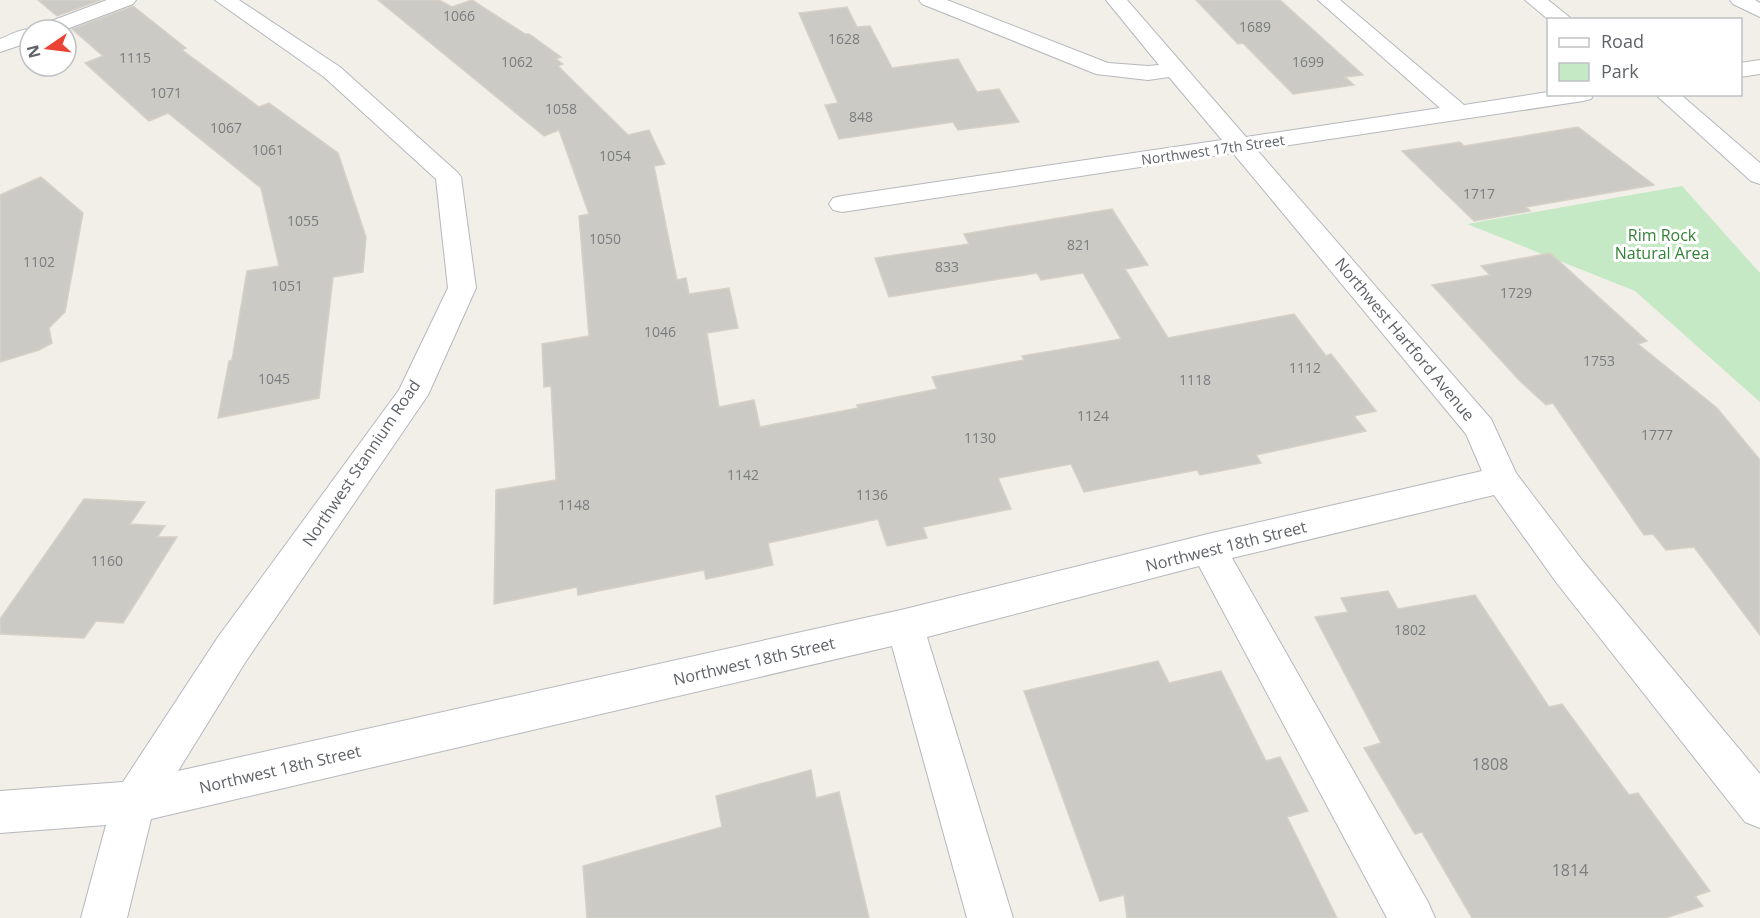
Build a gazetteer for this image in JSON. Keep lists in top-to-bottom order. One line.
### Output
{"streets":{"street":["Northwest 17th Street","Northwest Hartford Avenue","Northwest Stannium Road","Northwest 18th Street"]},"crossings":[["Northwest 17th Street","Northwest Hartford Avenue"],["Northwest Hartford Avenue","Northwest 18th Street"],["Northwest Stannium Road","Northwest 18th Street"]],"parks":["Rim Rock Natural Area"],"house_numbers":["1066","1689","1628","1115","1062","1699","1071","1058","848","1067","1061","1054","1717","1055","1050","821","1102","833","1051","1729","1046","1753","1112","1045","1118","1124","1777","1130","1142","1136","1148","1160","1802","1808","1814"],"legend":["Road","Park"],"north":"left"}
